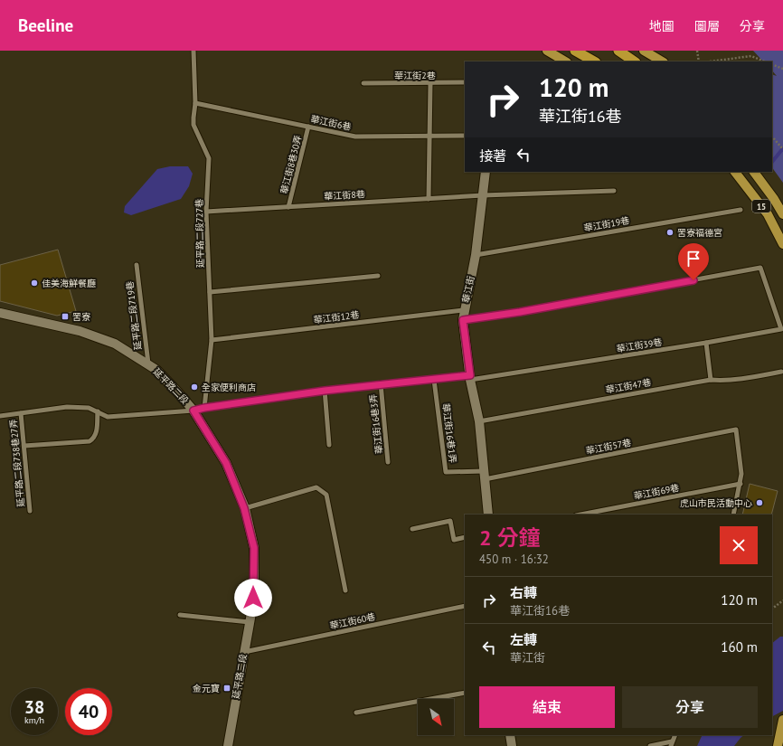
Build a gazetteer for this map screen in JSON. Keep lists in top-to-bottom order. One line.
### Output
{"streets":{"main road":["15"],"street":["華江街","延平路二段"],"lane":["華江街2巷","華江街6巷","華江街8巷30弄","華江街8巷","華江街19巷","延平路二段727巷","延平路二段719巷","華江街12巷","華江街39巷","華江街47巷","華江街16巷3弄","華江街16巷1弄","華江街57巷","延平路二段738巷27弄","華江街69巷","華江街60巷"]},"crossings":[["華江街6巷","華江街8巷30弄"],["華江街6巷","延平路二段727巷"],["華江街8巷30弄","華江街8巷"],["華江街8巷","延平路二段727巷"],["華江街8巷","華江街"],["華江街19巷","華江街"],["延平路二段727巷","華江街12巷"],["延平路二段727巷","華江街39巷"],["華江街","華江街12巷"],["華江街","華江街39巷"],["華江街","華江街47巷"],["華江街","華江街16巷1弄"],["華江街","華江街57巷"],["延平路二段719巷","延平路二段"],["華江街39巷","華江街16巷3弄"],["華江街39巷","華江街16巷1弄"],["延平路二段","華江街60巷"],["華江街16巷1弄","華江街57巷"],["華江街57巷","華江街69巷"]],"places":{"other":["罟寮福德宮","佳美海鮮餐廳","全家便利商店","虎山市民活動中心"],"transit":["罟寮","金元寶"]},"north":"bottom right","page":{"header":"Beeline","nav":["地圖","圖層","分享"],"turn":["120 m","華江街16巷"],"then":"接著","heading":["2 分鐘","450 m · 16:32"],"list":[{"name":"右轉","note":"華江街16巷","value":"120 m"},{"name":"左轉","note":"華江街","value":"160 m"}],"buttons":["結束","分享"],"speed":"38 km/h","limit":"40"}}
